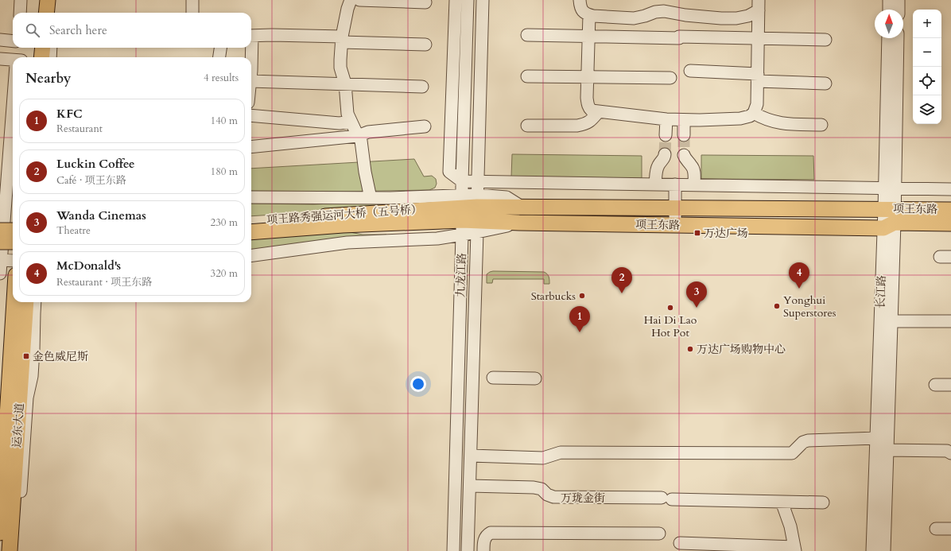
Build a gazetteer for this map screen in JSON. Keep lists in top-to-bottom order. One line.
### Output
{"streets":{"main road":["项王东路","项王路秀强运河大桥（五号桥）","运东大道"],"street":["九龙江路","长江路","万珑金街"]},"crossings":[["项王东路","项王路秀强运河大桥（五号桥）"],["项王东路","九龙江路"],["项王东路","长江路"],["九龙江路","万珑金街"]],"places":{"transit":["万达广场","金色威尼斯"],"other":["Starbucks","Yonghui Superstores","Hai Di Lao Hot Pot","万达广场购物中心"]},"north":"top","page":{"map_buttons":["+","−"],"search":"Search here","heading":["Nearby","4 results"],"list":[{"mark":"1","name":"KFC","note":"Restaurant","value":"140 m"},{"mark":"2","name":"Luckin Coffee","note":"Café · 项王东路","value":"180 m"},{"mark":"3","name":"Wanda Cinemas","note":"Theatre","value":"230 m"},{"mark":"4","name":"McDonald's","note":"Restaurant · 项王东路","value":"320 m"}],"pins":["4","2","3","1"]}}
